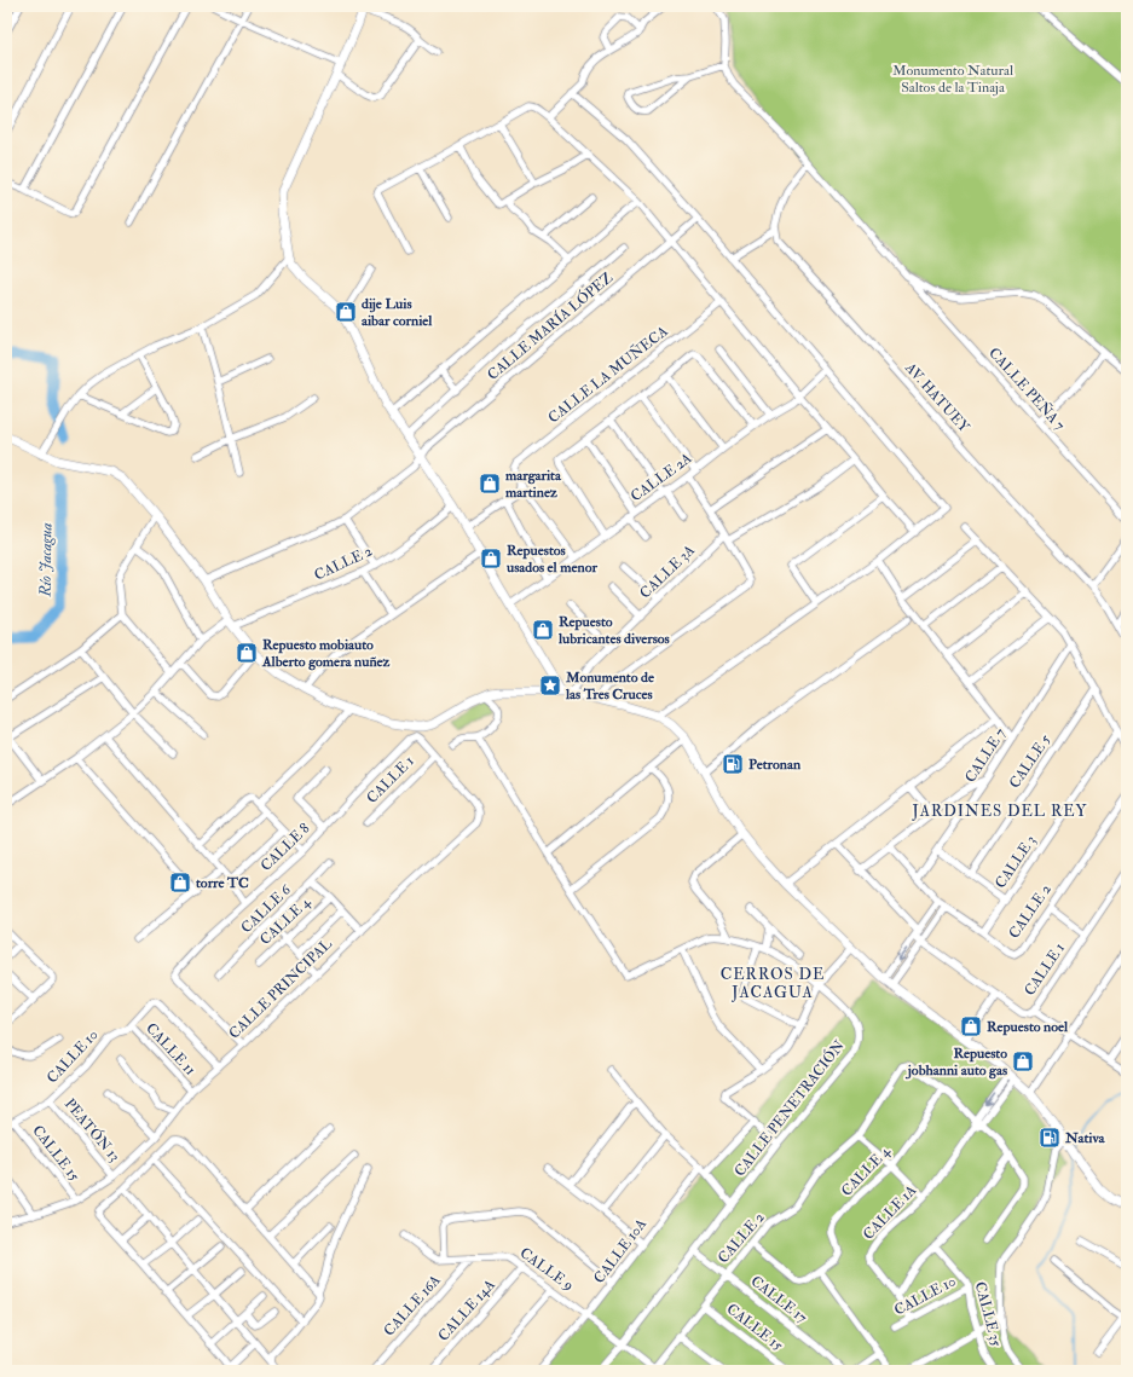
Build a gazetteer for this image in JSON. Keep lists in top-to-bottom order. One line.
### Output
{"streets":{"street":["CALLE MARÍA LÓPEZ","CALLE LA MUÑECA","CALLE PEÑA 7","AV. HATUEY","CALLE 2A","CALLE 2","CALLE 3A","CALLE 7","CALLE 5","CALLE 1","CALLE 8","CALLE 3","CALLE 6","CALLE 4","CALLE PRINCIPAL","CALLE 11","CALLE 10","CALLE PENETRACIÓN","PEATÓN 13","CALLE 15","CALLE 1A","CALLE 10A","CALLE 9","CALLE 17","CALLE 16A","CALLE 14A","CALLE 35"]},"crossings":[["CALLE 2","CALLE 7"],["CALLE 2","CALLE 3"],["CALLE 2","CALLE 4"],["CALLE 2","CALLE 15"],["CALLE 2","CALLE 9"],["CALLE 2","CALLE 17"],["CALLE 1","CALLE PRINCIPAL"],["CALLE 8","CALLE PRINCIPAL"],["CALLE PRINCIPAL","CALLE 11"],["CALLE PRINCIPAL","CALLE 10"],["CALLE PRINCIPAL","PEATÓN 13"],["CALLE PRINCIPAL","CALLE 15"],["CALLE 11","CALLE 10"],["CALLE 10","PEATÓN 13"],["CALLE 10","CALLE 15"],["CALLE 10","CALLE 1A"],["CALLE 10","CALLE 35"],["CALLE PENETRACIÓN","CALLE 9"],["CALLE PENETRACIÓN","CALLE 17"],["CALLE 10A","CALLE 9"],["CALLE 9","CALLE 16A"],["CALLE 9","CALLE 14A"]],"districts":["JARDINES DEL REY","CERROS DE JACAGUA"],"water":["Río Jacagua"],"parks":["Monumento Natural Saltos de la Tinaja"],"places":{"shop":["dije Luis aibar corniel","margarita martinez","Repuestos usados el menor","Repuesto lubricantes diversos","Repuesto mobiauto Alberto gomera nuñez","torre TC","Repuesto noel","Repuesto jobhanni auto gas"],"place":["Monumento de las Tres Cruces"],"fuel station":["Petronan","Nativa"]}}
